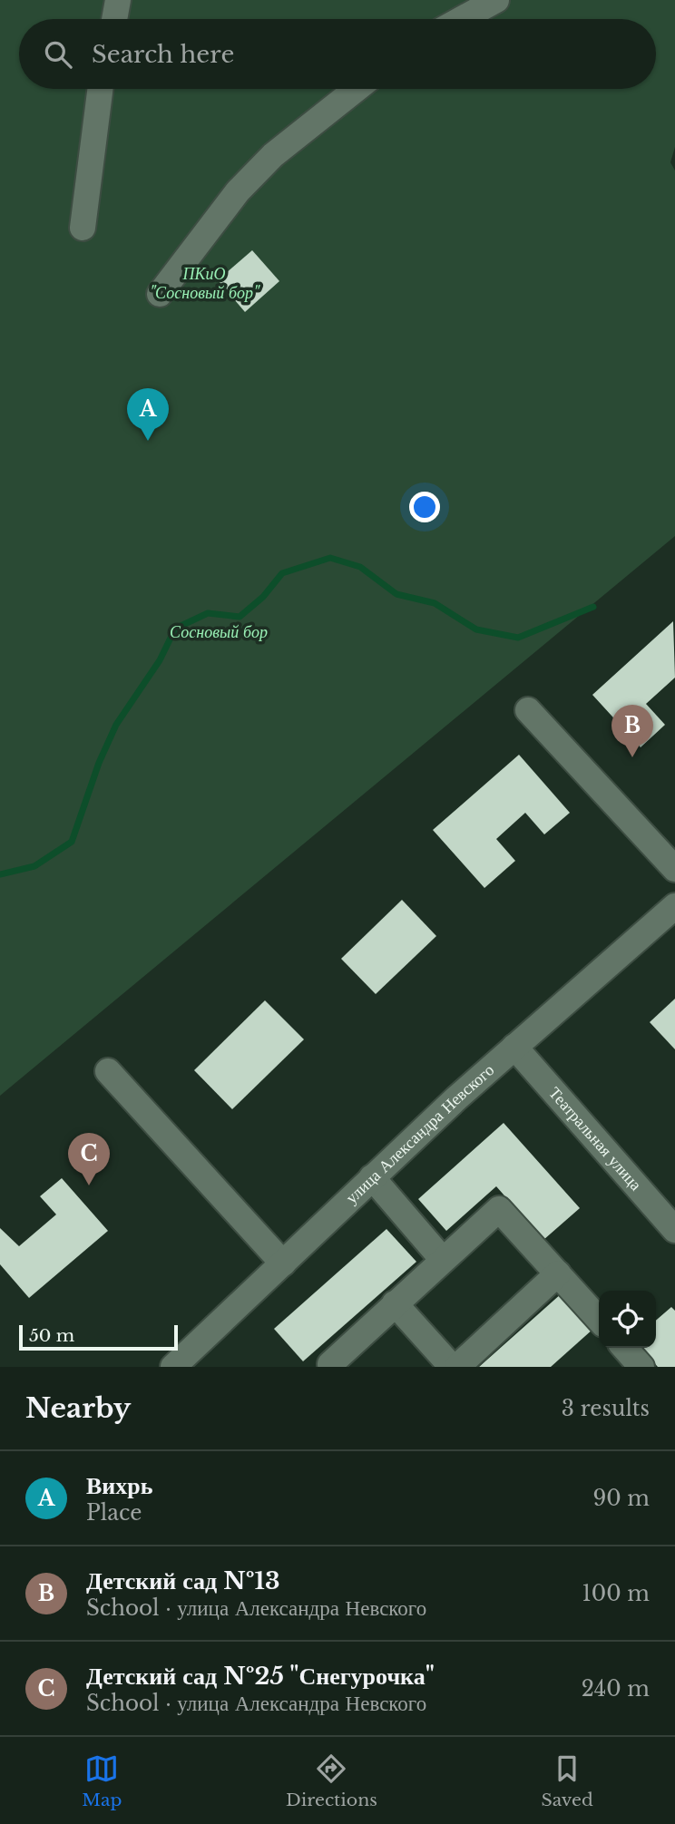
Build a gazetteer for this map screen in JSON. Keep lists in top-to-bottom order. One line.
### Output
{"streets":{"street":["улица Александра Невского","Театральная улица"]},"crossings":[["улица Александра Невского","Театральная улица"]],"parks":["ПКиО \"Сосновый бор\"","Сосновый бор"],"scale_bar":"50 m","page":{"search":"Search here","pins":["A","B","C"],"scale":"50 m","heading":["Nearby","3 results"],"list":[{"mark":"A","name":"Вихрь","note":"Place","value":"90 m"},{"mark":"B","name":"Детский сад №13","note":"School · улица Александра Невского","value":"100 m"},{"mark":"C","name":"Детский сад №25 \"Снегурочка\"","note":"School · улица Александра Невского","value":"240 m"}],"nav":["Map","Directions","Saved"]}}
